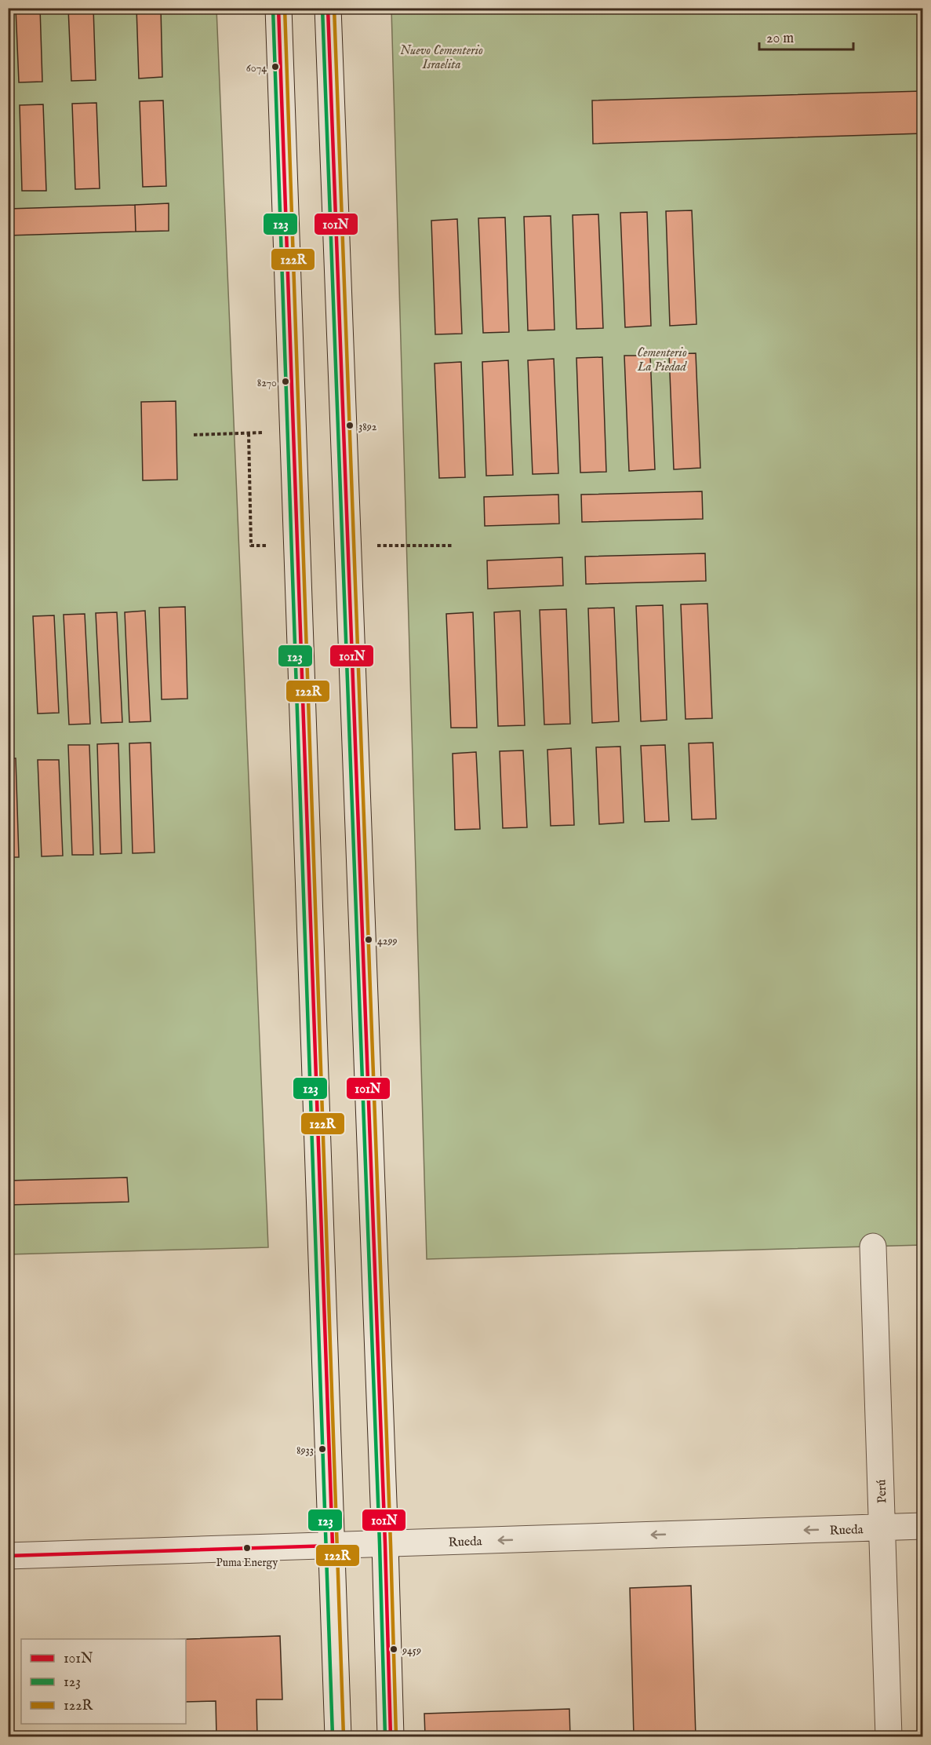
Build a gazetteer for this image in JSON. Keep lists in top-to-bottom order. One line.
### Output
{"streets":{"main road":["Perú","Rueda"]},"crossings":[["Perú","Rueda"]],"one_way":["Rueda"],"parks":["Nuevo Cementerio Israelita","Cementerio La Piedad"],"places":["6074","8270","3892","4299","8933","Puma Energy","9459"],"lines":["transit line 101N","transit line 123","transit line 122R"],"legend":["101N","123","122R"],"scale_bar":"20 m"}
